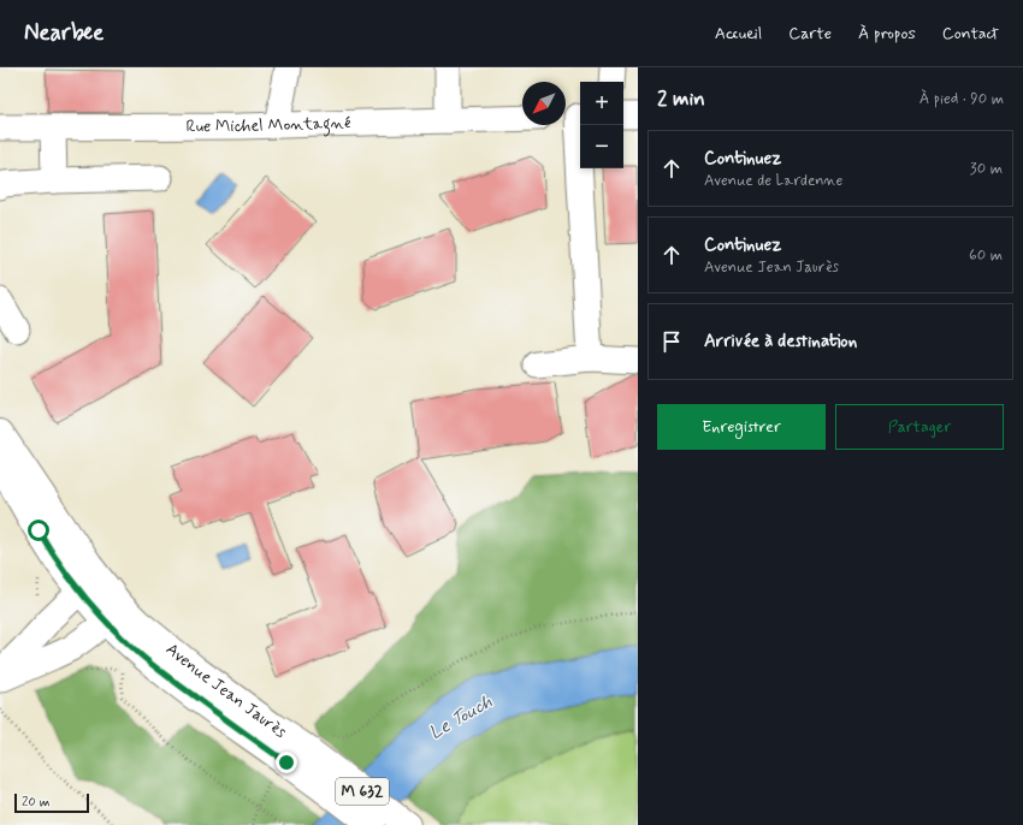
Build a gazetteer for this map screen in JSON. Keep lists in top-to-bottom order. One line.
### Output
{"streets":{"main road":["Avenue Jean Jaurès","M 632"],"street":["Rue Michel Montagné"]},"crossings":[["Avenue Jean Jaurès","M 632"]],"water":["Le Touch"],"scale_bar":"20 m","north":"bottom left","page":{"header":"Nearbee","nav":["Accueil","Carte","À propos","Contact"],"heading":["2 min","À pied · 90 m"],"map_buttons":["+","−"],"list":[["Continuez","Avenue de Lardenne","30 m"],["Continuez","Avenue Jean Jaurès","60 m"],"Arrivée à destination"],"buttons":["Enregistrer","Partager"],"scale":"20 m"}}
